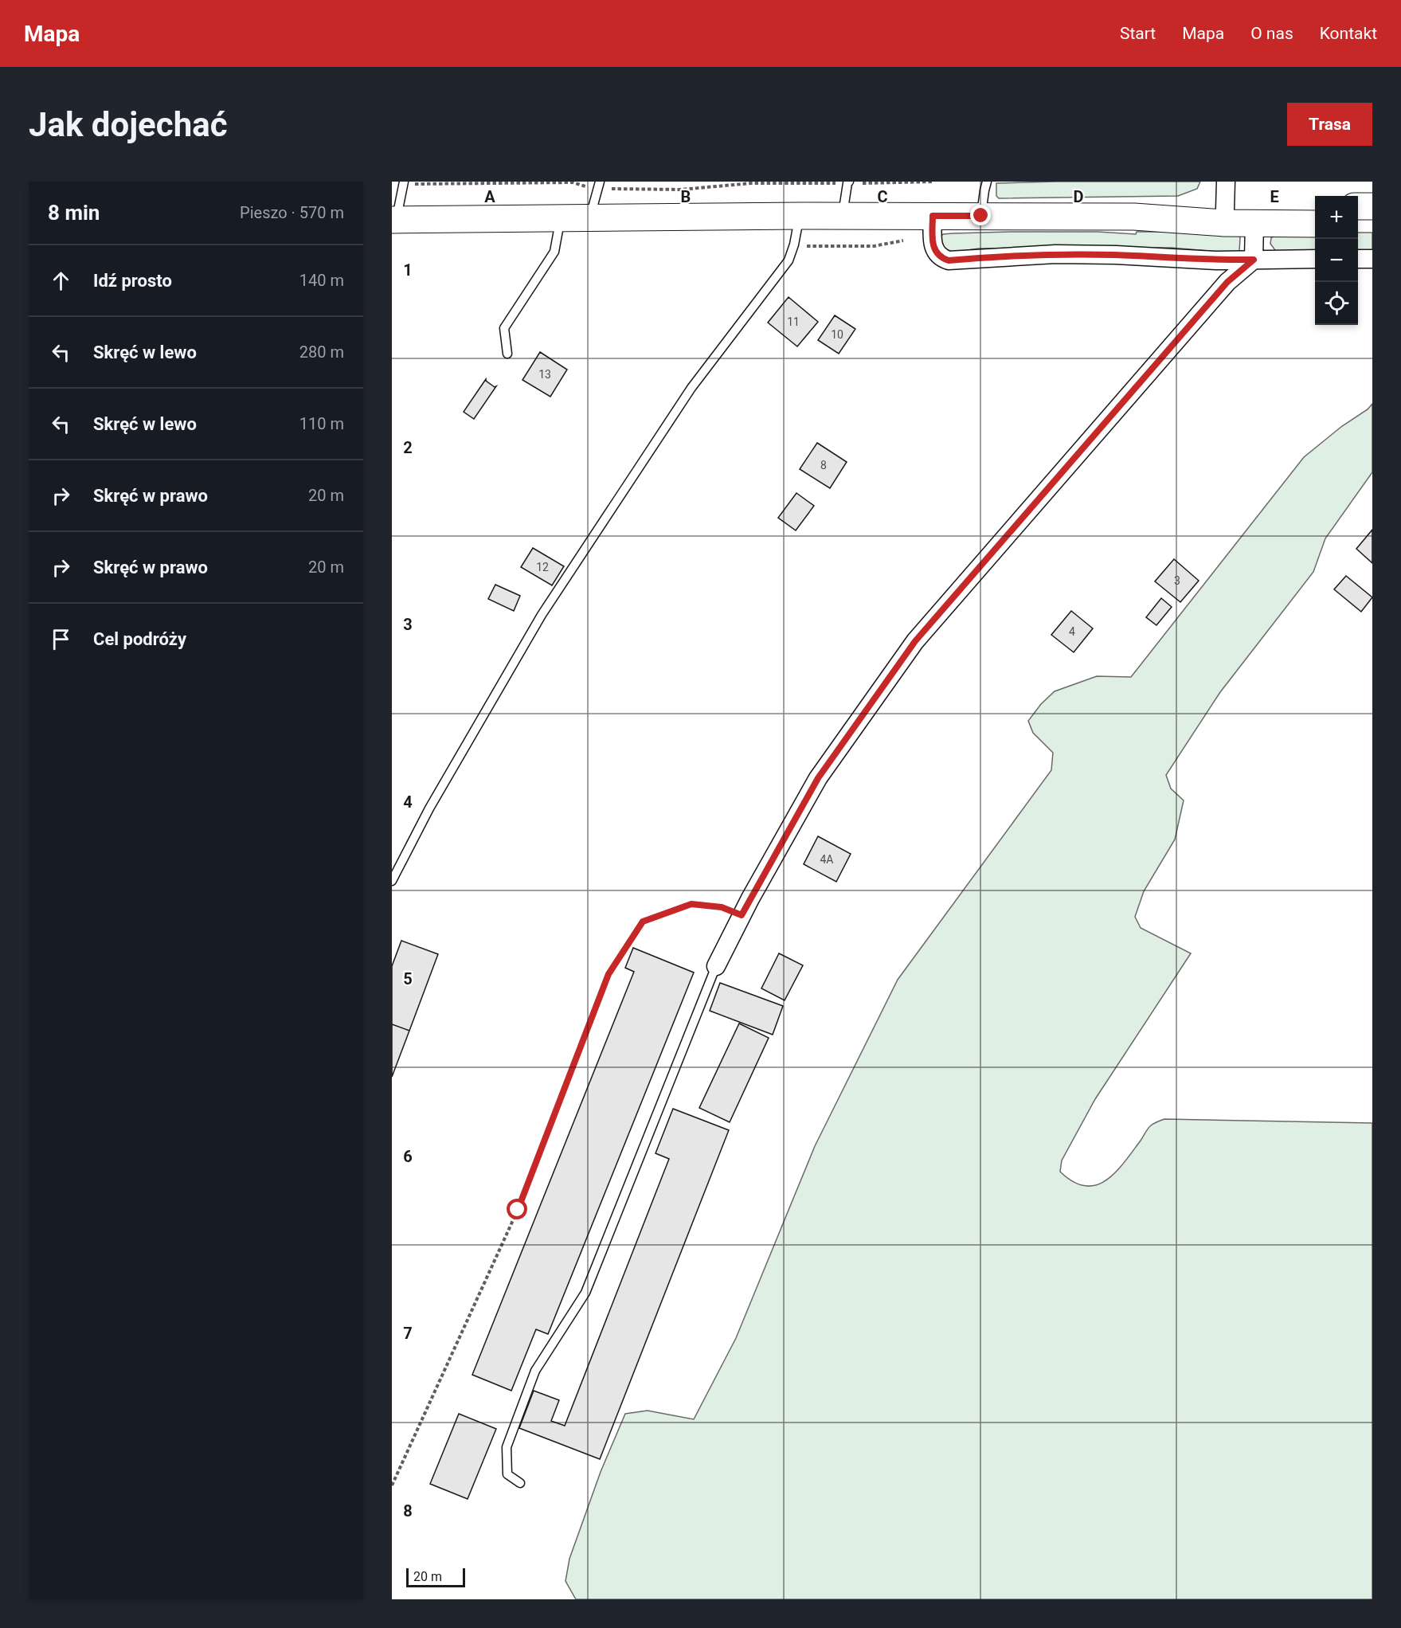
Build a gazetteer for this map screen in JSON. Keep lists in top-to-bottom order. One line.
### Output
{"house_numbers":["11","10","13","8","12","3","4","4A"],"scale_bar":"20 m","page":{"header":"Mapa","nav":["Start","Mapa","O nas","Kontakt"],"buttons":"Trasa","title":"Jak dojechać","heading":["8 min","Pieszo · 570 m"],"map_buttons":["+","−"],"list":[["Idź prosto","140 m"],["Skręć w lewo","280 m"],["Skręć w lewo","110 m"],["Skręć w prawo","20 m"],["Skręć w prawo","20 m"],"Cel podróży"],"scale":"20 m"},"grid":{"columns":["A","B","C","D","E"],"rows":["1","2","3","4","5","6","7","8"]}}
